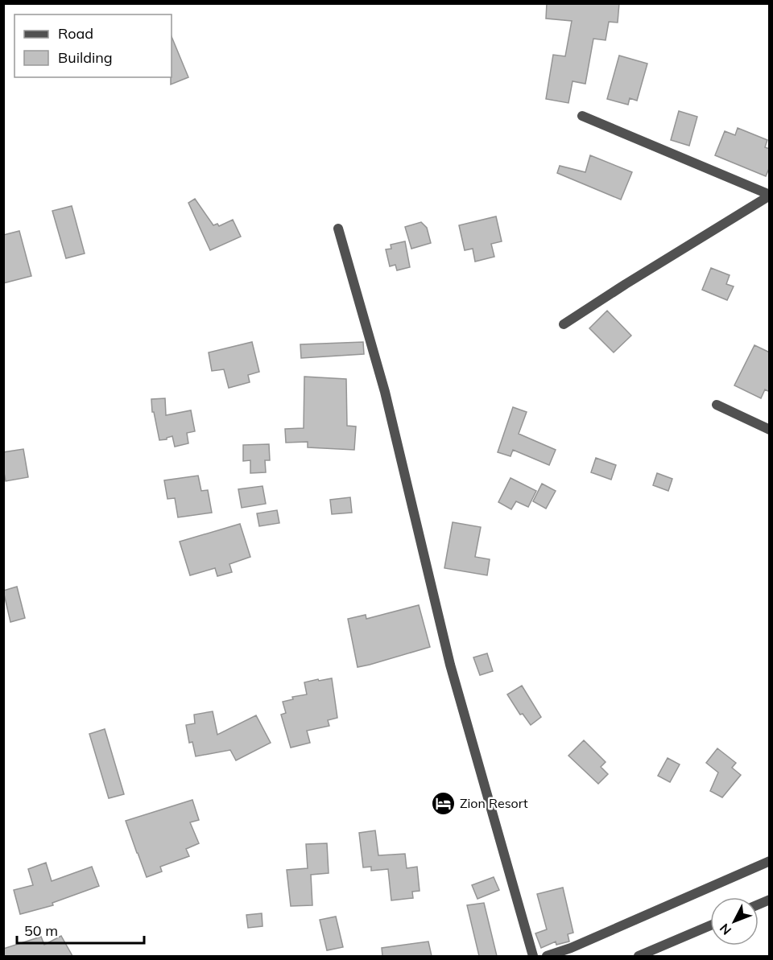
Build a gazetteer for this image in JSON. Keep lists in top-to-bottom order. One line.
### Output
{"places":{"hotel":["Zion Resort"]},"legend":["Road","Building"],"scale_bar":"50 m","north":"bottom left"}
